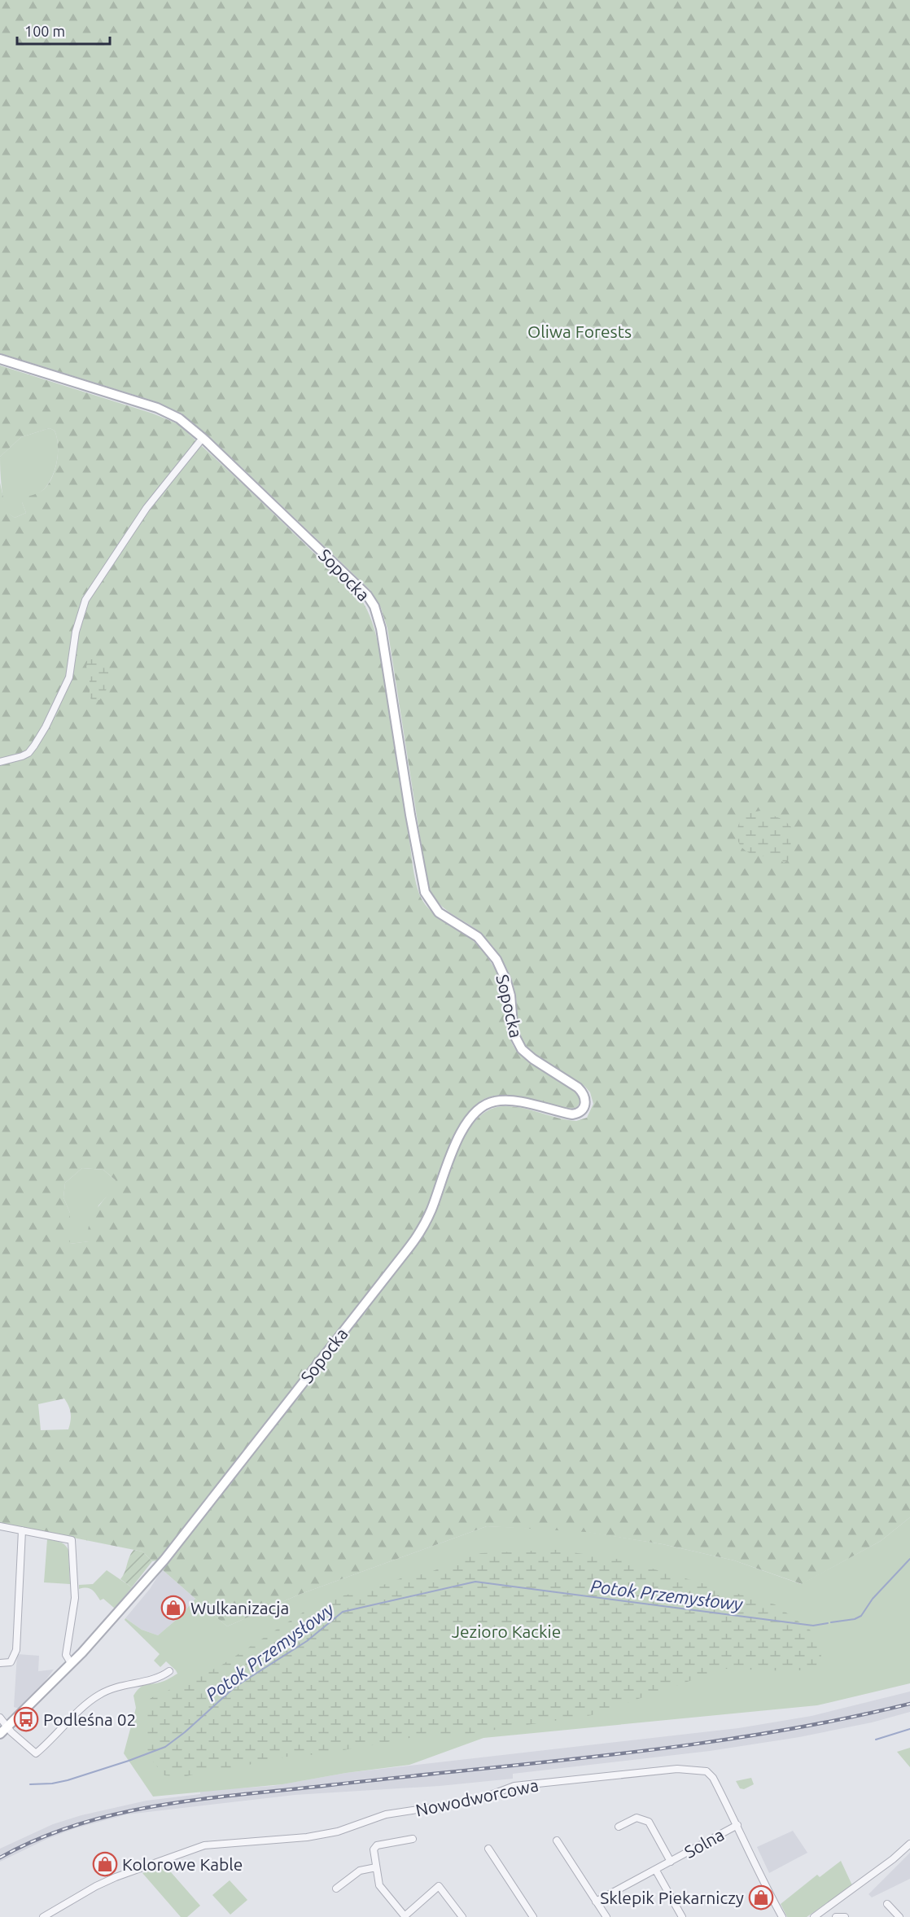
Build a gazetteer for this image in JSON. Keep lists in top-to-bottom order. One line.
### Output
{"streets":{"main road":["Sopocka"],"street":["Nowodworcowa","Solna"]},"crossings":[["Nowodworcowa","Solna"]],"water":["Potok Przemysłowy"],"parks":["Oliwa Forests","Jezioro Kackie"],"places":{"shop":["Wulkanizacja","Kolorowe Kable","Sklepik Piekarniczy"],"bus stop":["Podleśna 02"]},"scale_bar":"100 m"}
